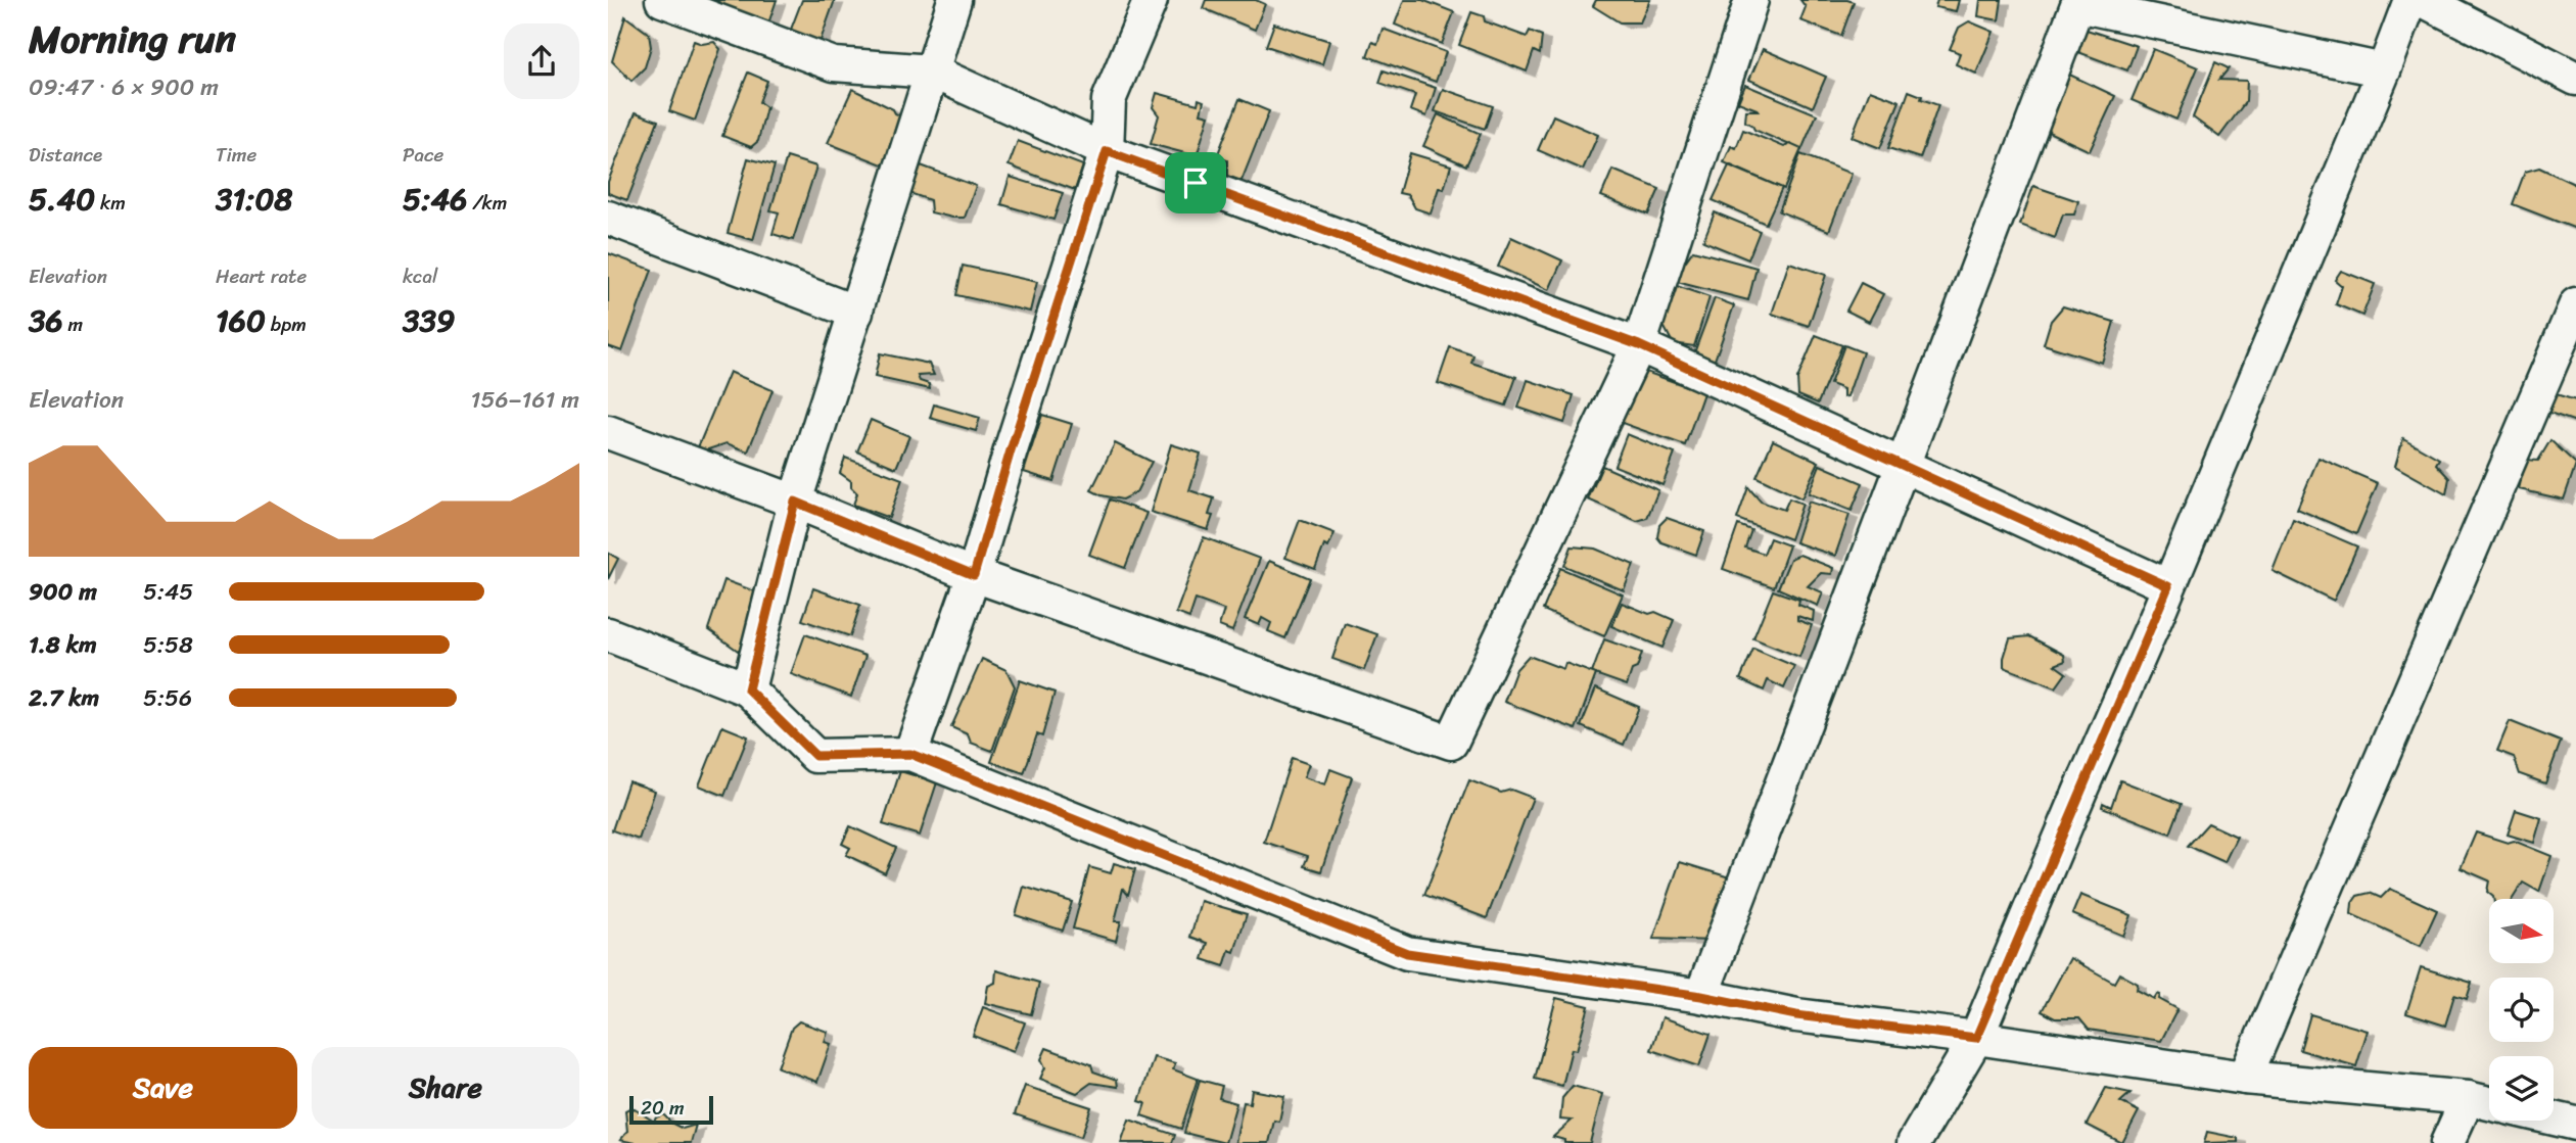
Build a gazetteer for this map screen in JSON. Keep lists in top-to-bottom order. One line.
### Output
{"scale_bar":"20 m","north":"right","page":{"heading":["Morning run","09:47 · 6 × 900 m"],"stats":[["Distance","5.40 km"],["Time","31:08"],["Pace","5:46 /km"],["Elevation","36 m"],["Heart rate","160 bpm"],["kcal","339"]],"chart":["Elevation","156–161 m"],"list":[{"name":"900 m","note":"5:45"},{"name":"1.8 km","note":"5:58"},{"name":"2.7 km","note":"5:56"}],"buttons":["Save","Share"],"scale":"20 m"}}
